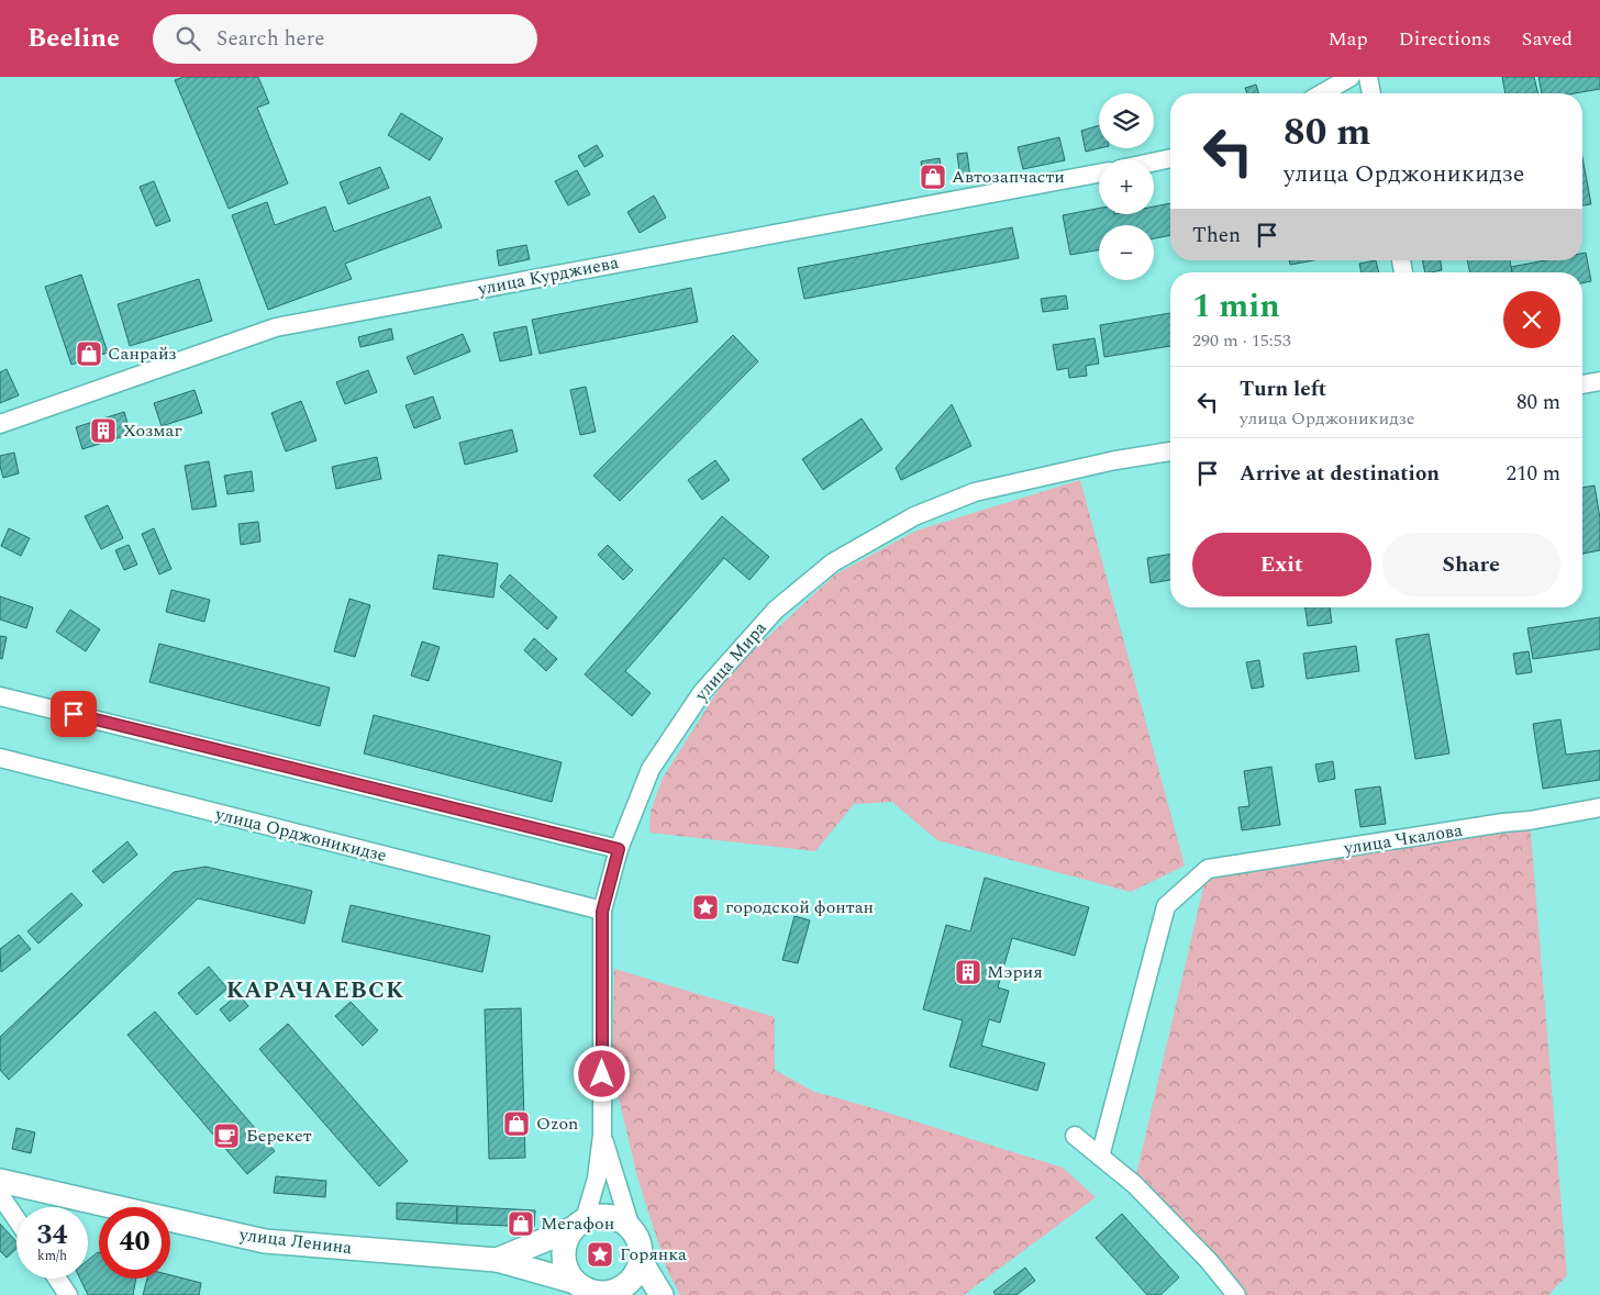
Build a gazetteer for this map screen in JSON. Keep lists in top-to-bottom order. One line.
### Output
{"streets":{"main road":["улица Ленина"],"street":["улица Курджиева","улица Мира","улица Орджоникидзе","улица Чкалова"]},"crossings":[["улица Мира","улица Орджоникидзе"],["улица Мира","улица Ленина"]],"districts":["КАРАЧАЕВСК"],"places":{"shop":["Автозапчасти","Санрайз","Ozon","Мегафон"],"building":["Хозмаг","Мэрия"],"place":["городской фонтан","Горянка"],"cafe":["Берекет"]},"page":{"header":"Beeline","search":"Search here","nav":["Map","Directions","Saved"],"map_buttons":["+","−"],"turn":["80 m","улица Орджоникидзе"],"then":"Then","heading":["1 min","290 m · 15:53"],"list":[{"name":"Turn left","note":"улица Орджоникидзе","value":"80 m"},{"name":"Arrive at destination","value":"210 m"}],"buttons":["Exit","Share"],"speed":"34 km/h","limit":"40"}}
